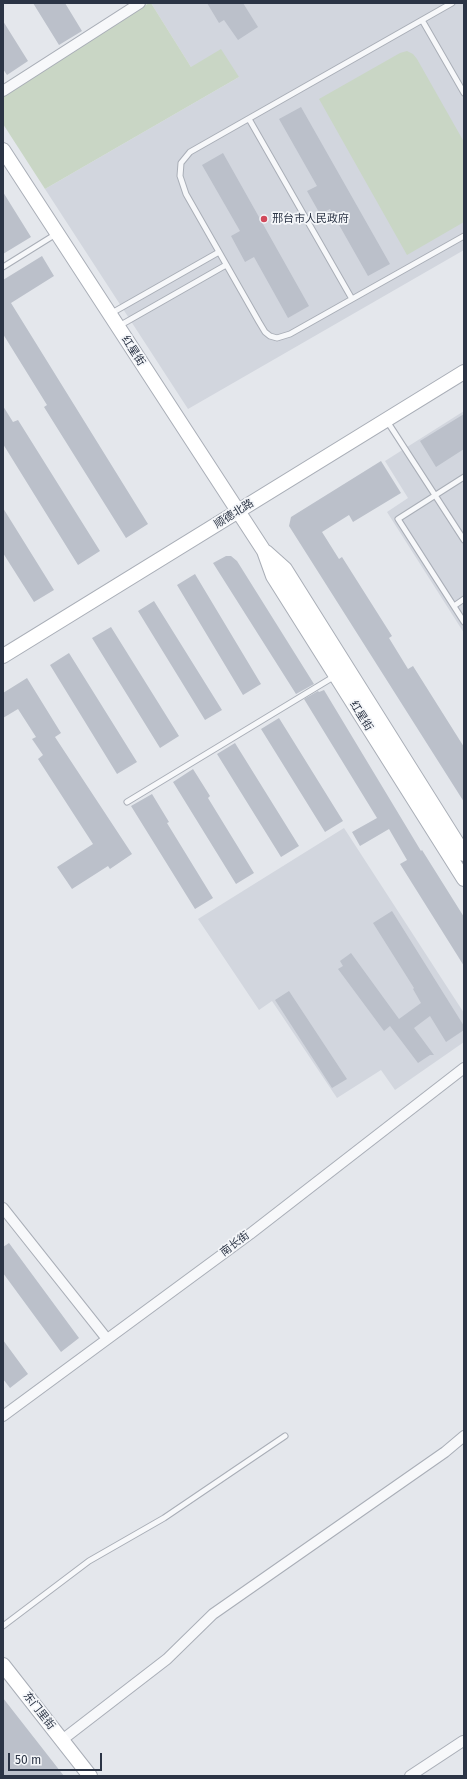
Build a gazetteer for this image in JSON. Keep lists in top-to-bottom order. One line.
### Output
{"streets":{"street":["红星街","顺德北路","南长街","东门里街"]},"crossings":[["红星街","顺德北路"]],"places":["邢台市人民政府"],"scale_bar":"50 m"}
